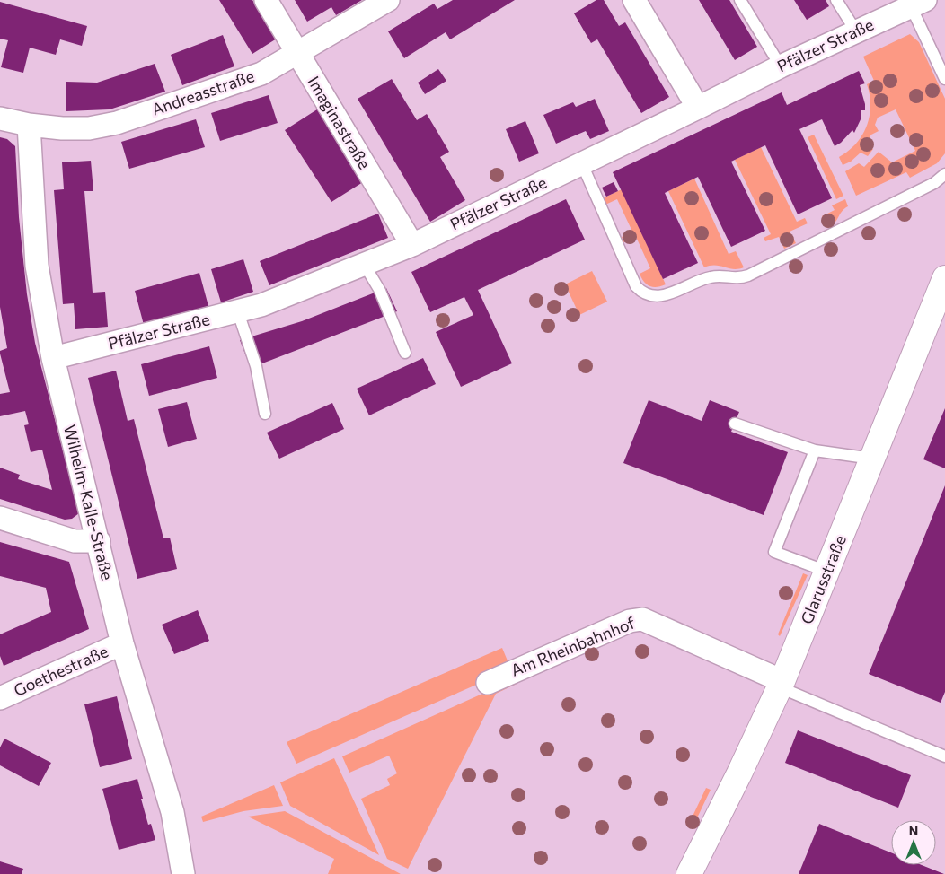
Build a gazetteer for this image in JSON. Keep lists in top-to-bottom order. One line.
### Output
{"streets":{"street":["Pfälzer Straße","Andreasstraße","Imaginastraße","Wilhelm-Kalle-Straße","Glarusstraße","Am Rheinbahnhof","Goethestraße"]},"crossings":[["Pfälzer Straße","Imaginastraße"],["Pfälzer Straße","Wilhelm-Kalle-Straße"],["Andreasstraße","Imaginastraße"],["Andreasstraße","Wilhelm-Kalle-Straße"],["Wilhelm-Kalle-Straße","Goethestraße"],["Glarusstraße","Am Rheinbahnhof"]],"north":"top"}
